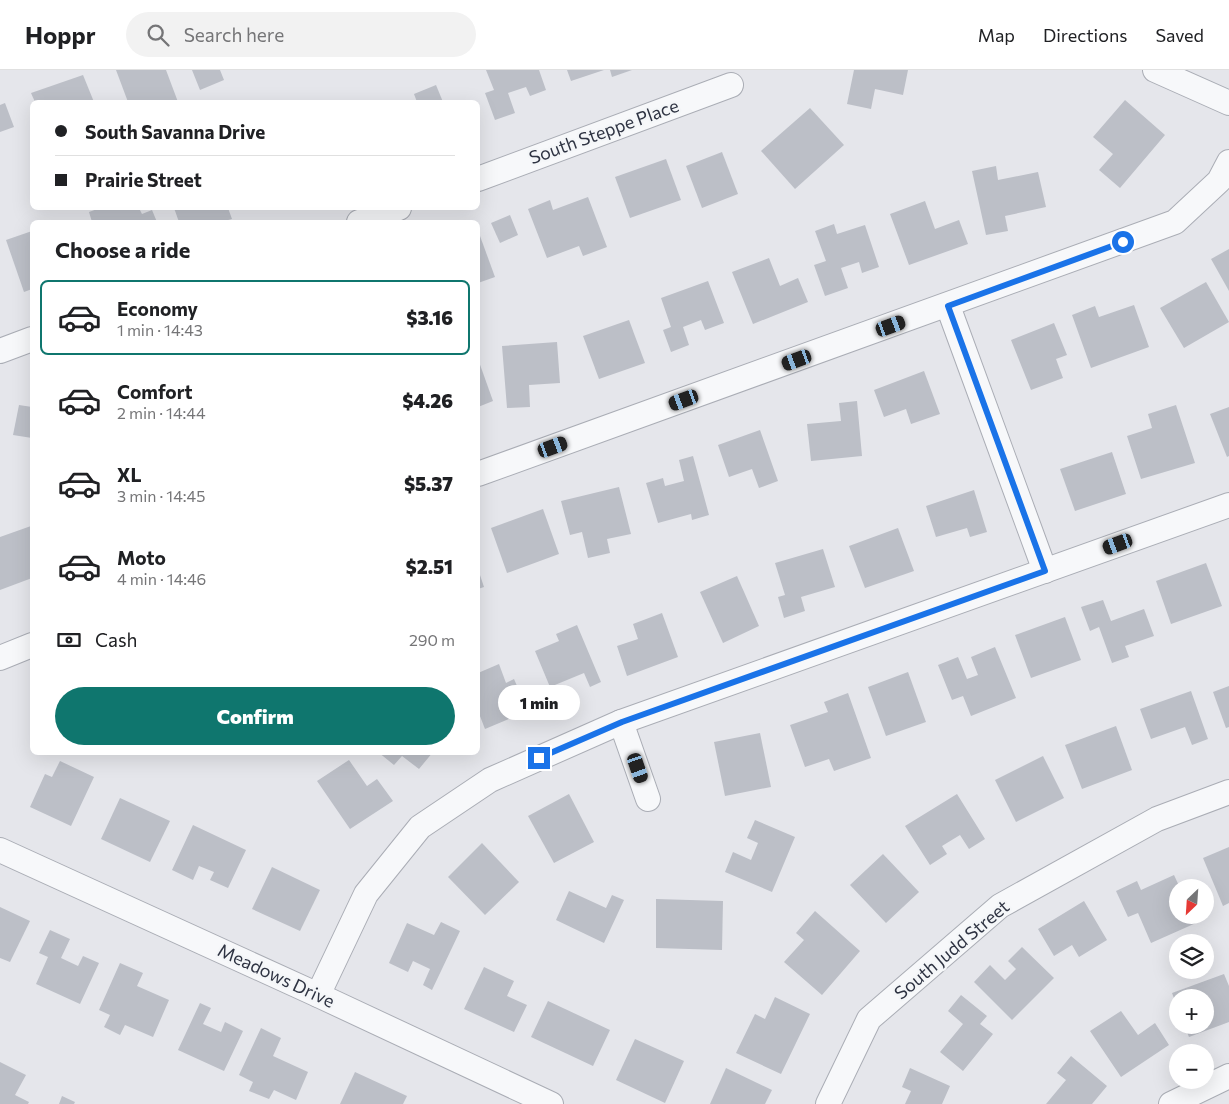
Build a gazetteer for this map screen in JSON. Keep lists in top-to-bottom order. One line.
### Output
{"streets":{"street":["South Steppe Place","South Judd Street","Meadows Drive"]},"north":"bottom left","page":{"header":"Hoppr","search":"Search here","nav":["Map","Directions","Saved"],"banner":["South Savanna Drive","Prairie Street"],"heading":"Choose a ride","list":[{"name":"Economy","note":"1 min · 14:43","value":"$3.16"},{"name":"Comfort","note":"2 min · 14:44","value":"$4.26"},{"name":"XL","note":"3 min · 14:45","value":"$5.37"},{"name":"Moto","note":"4 min · 14:46","value":"$2.51"}],"pay":["Cash","290 m"],"buttons":"Confirm","bubble":"1 min","map_buttons":["+","−"]}}
